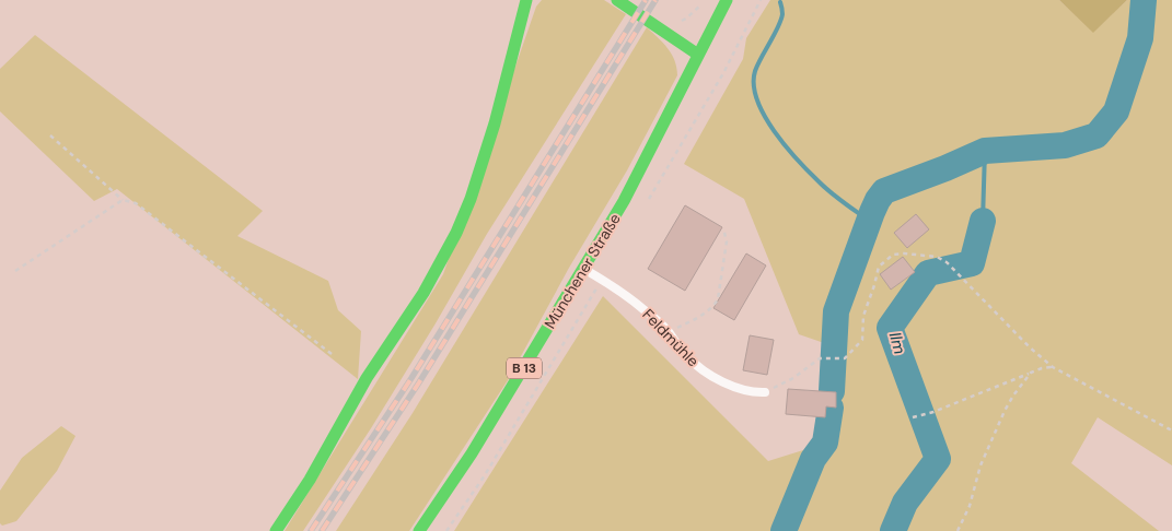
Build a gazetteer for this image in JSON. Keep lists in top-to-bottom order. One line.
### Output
{"streets":{"street":["Münchener Straße","B 13"],"lane":["Feldmühle"]},"crossings":[["Münchener Straße","Feldmühle"]],"water":["Ilm"]}
